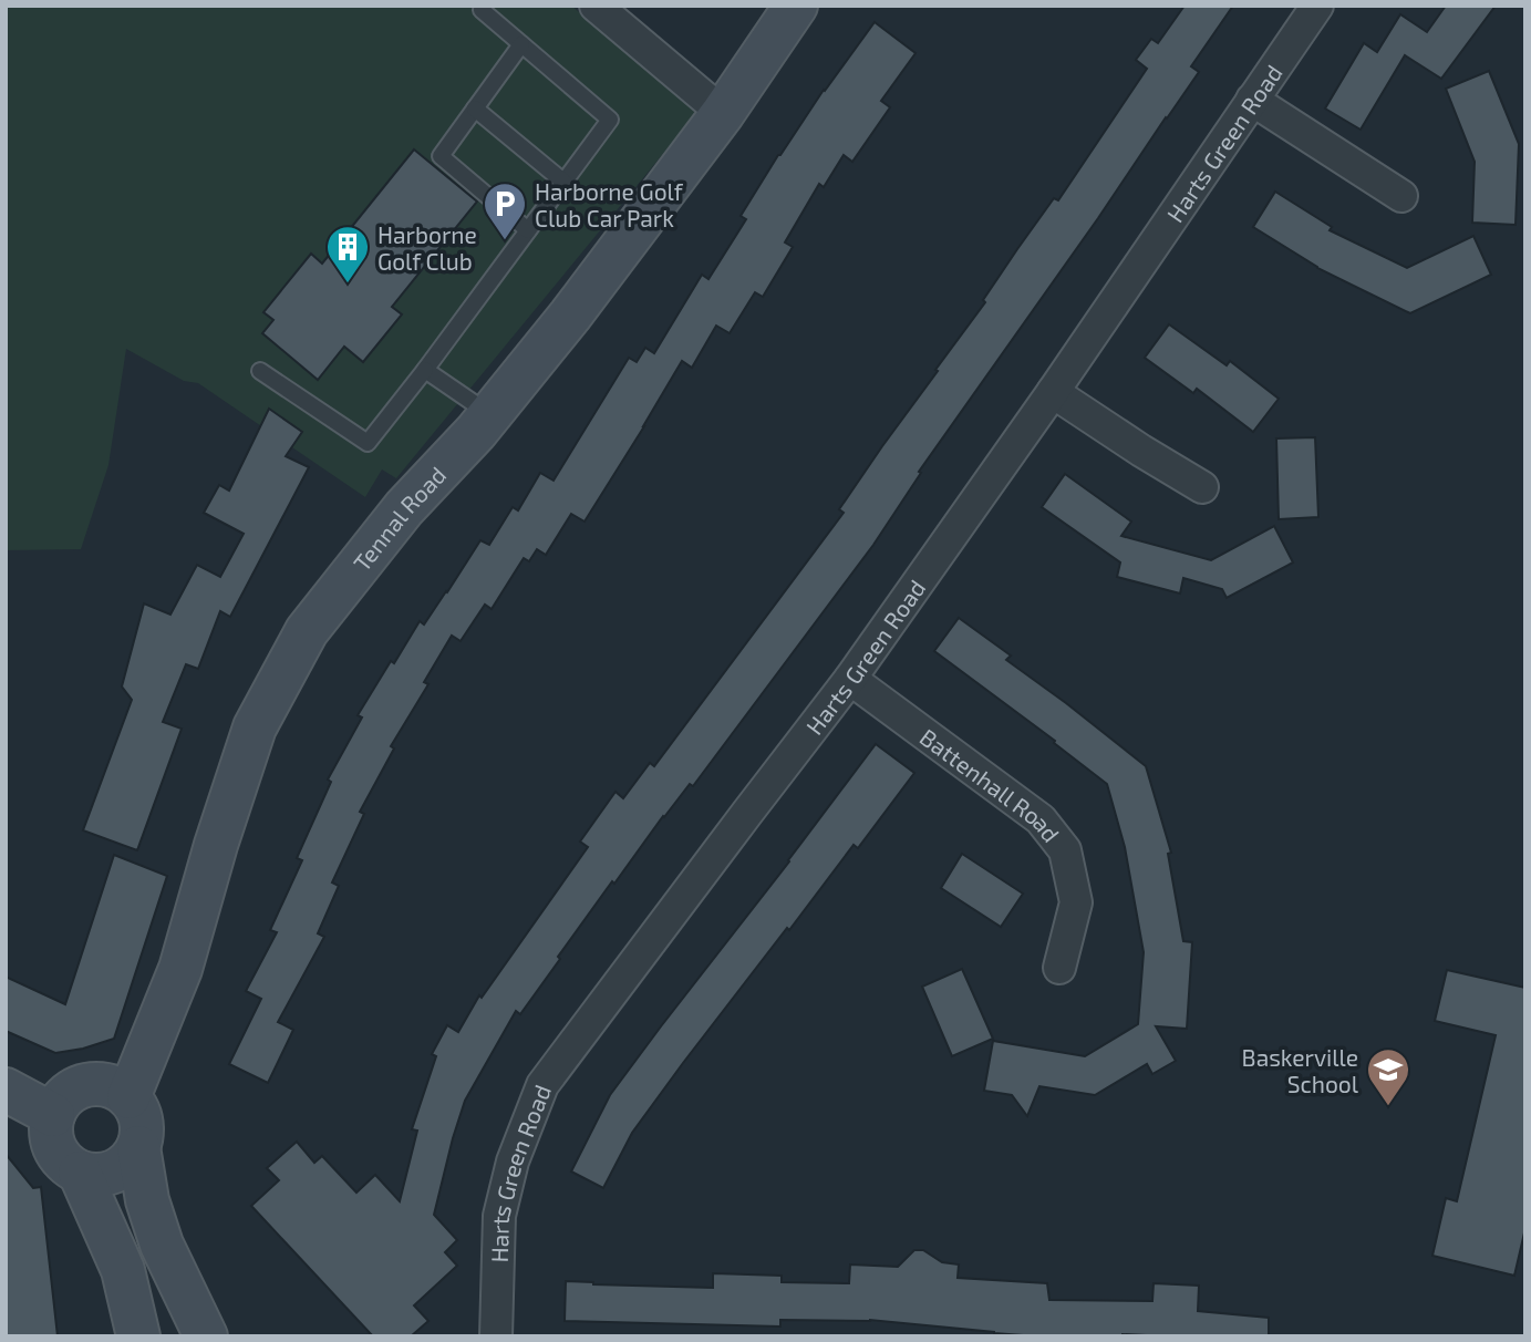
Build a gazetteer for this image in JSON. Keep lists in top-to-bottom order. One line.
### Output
{"streets":{"street":["Harts Green Road","Tennal Road","Battenhall Road"]},"crossings":[["Harts Green Road","Battenhall Road"]],"places":{"parking":["Harborne Golf Club Car Park"],"building":["Harborne Golf Club"],"school or university":["Baskerville School"]}}
